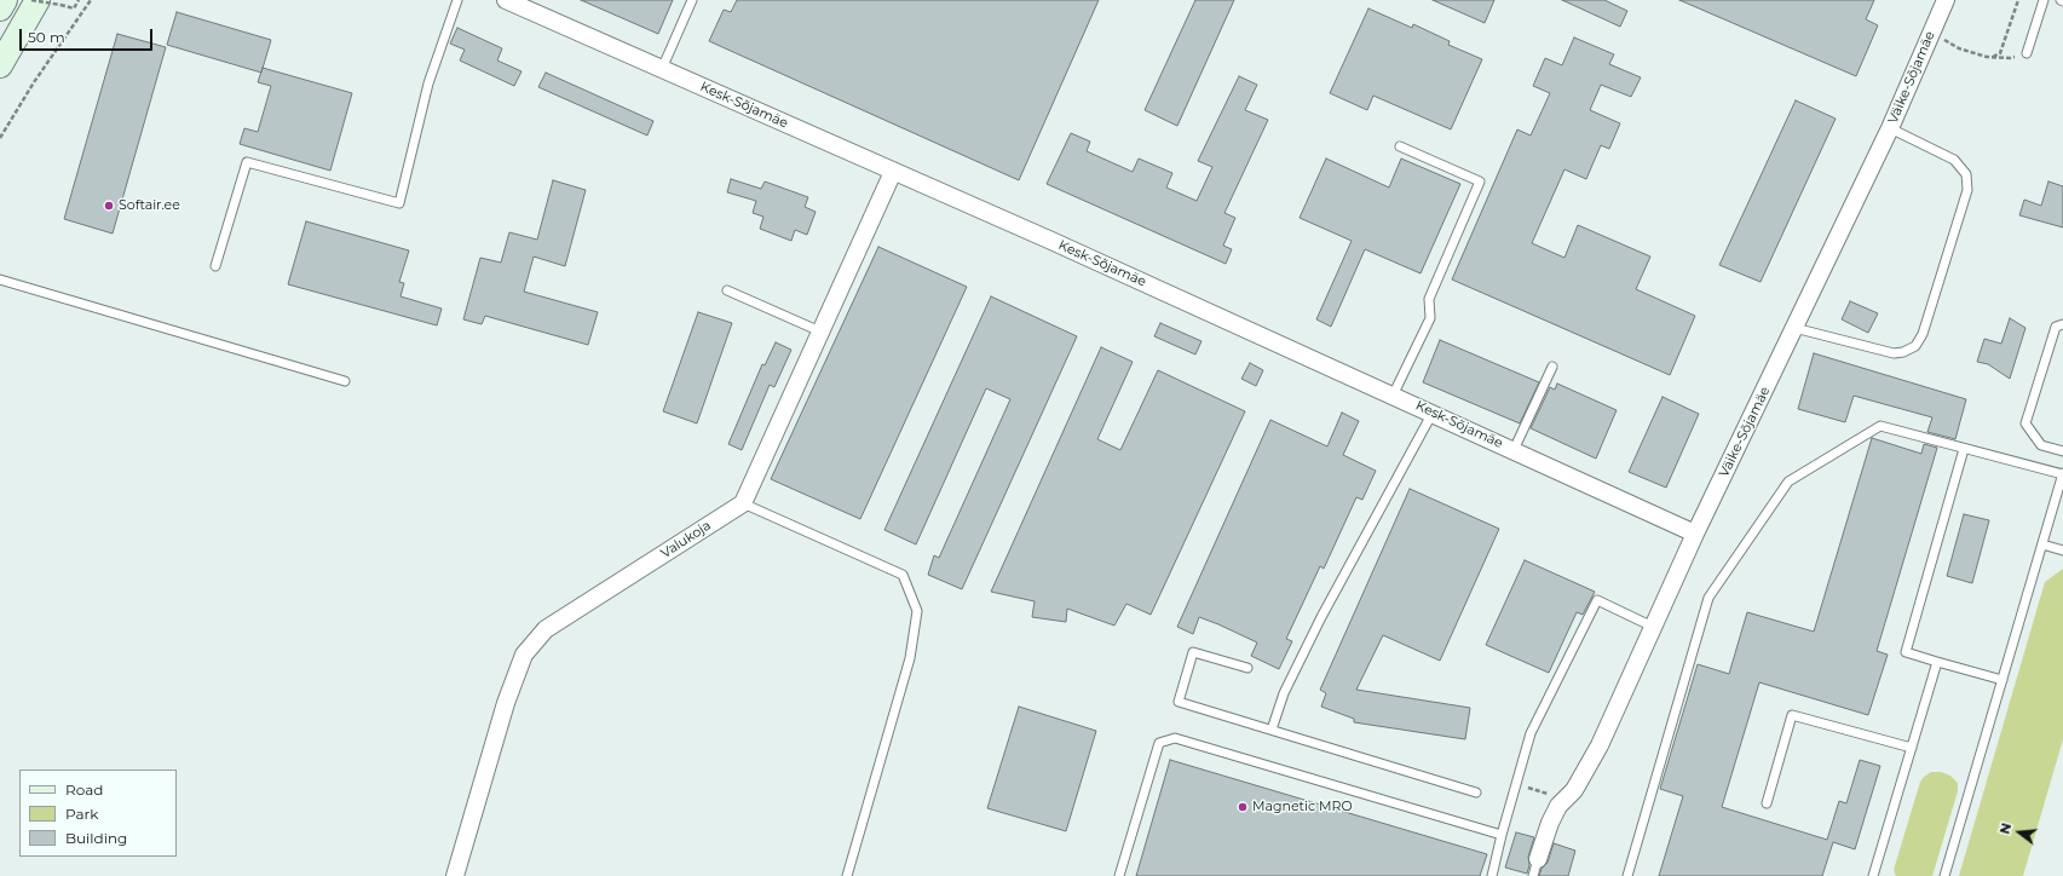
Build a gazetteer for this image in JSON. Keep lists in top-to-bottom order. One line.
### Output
{"streets":{"street":["Väike-Sõjamäe","Kesk-Sõjamäe","Valukoja"]},"crossings":[["Väike-Sõjamäe","Kesk-Sõjamäe"]],"places":["Softair.ee","Magnetic MRO"],"legend":["Road","Park","Building"],"scale_bar":"50 m","north":"left"}
